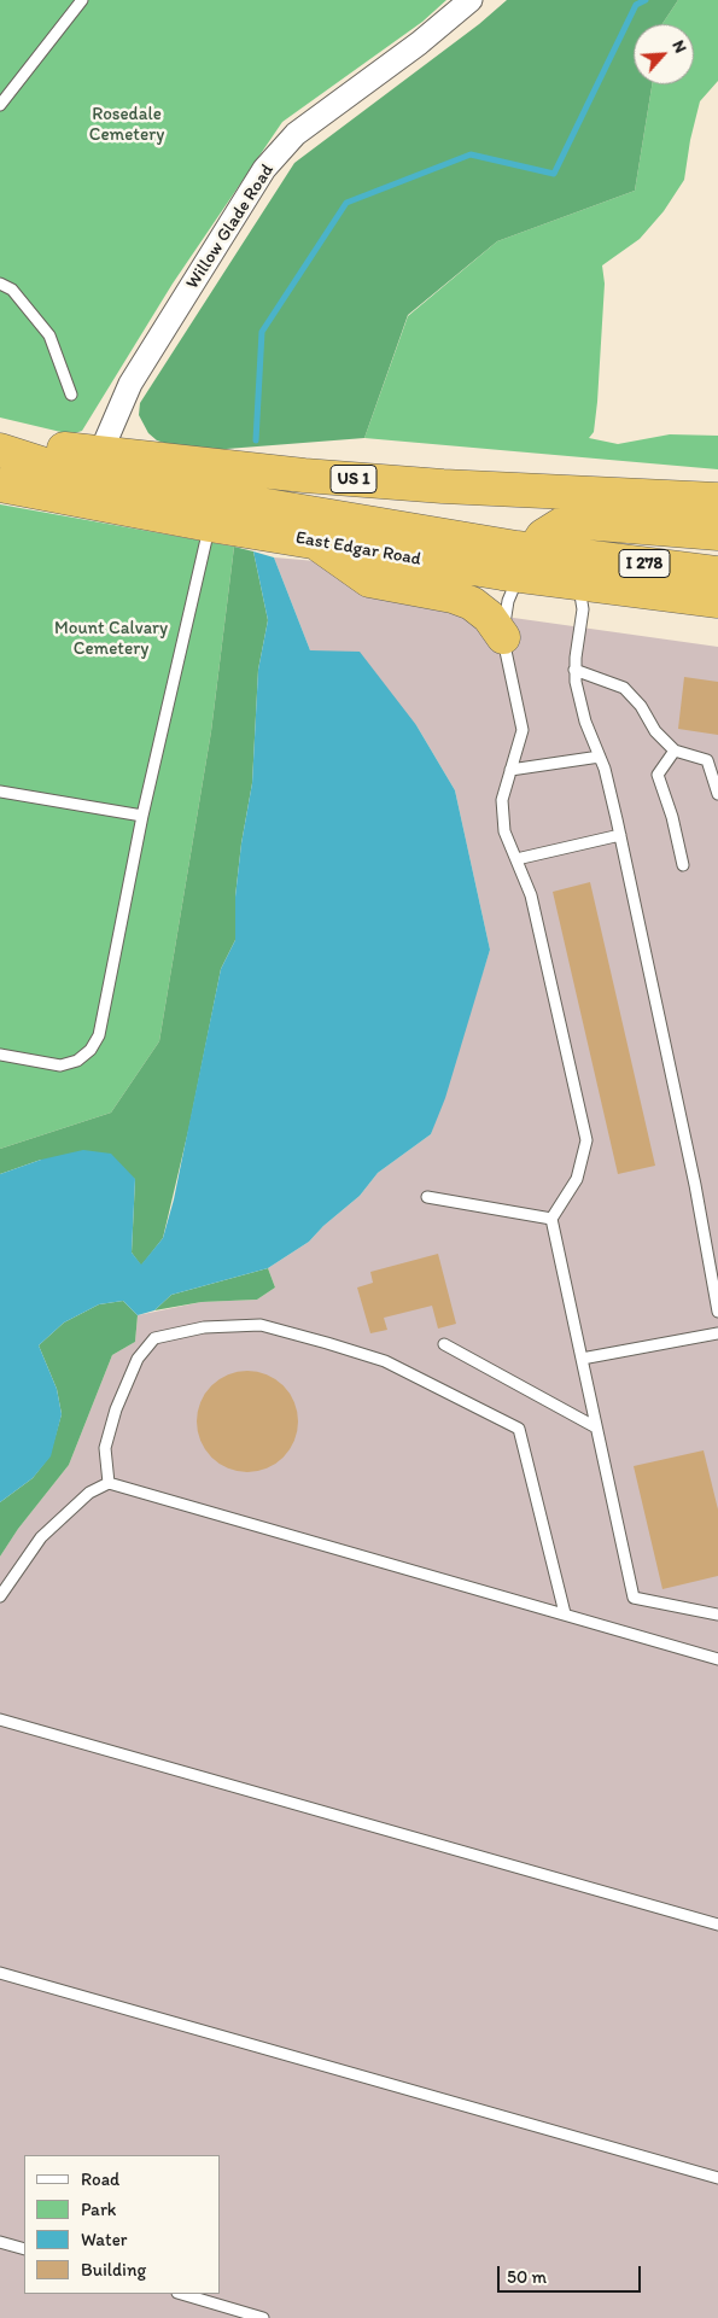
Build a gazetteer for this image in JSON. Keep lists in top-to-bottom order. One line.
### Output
{"streets":{"highway":["US 1","East Edgar Road","I 278"],"street":["Willow Glade Road"]},"crossings":[["Willow Glade Road","US 1"],["East Edgar Road","I 278"]],"parks":["Rosedale Cemetery","Mount Calvary Cemetery"],"legend":["Road","Park","Water","Building"],"scale_bar":"50 m","north":"top right"}
